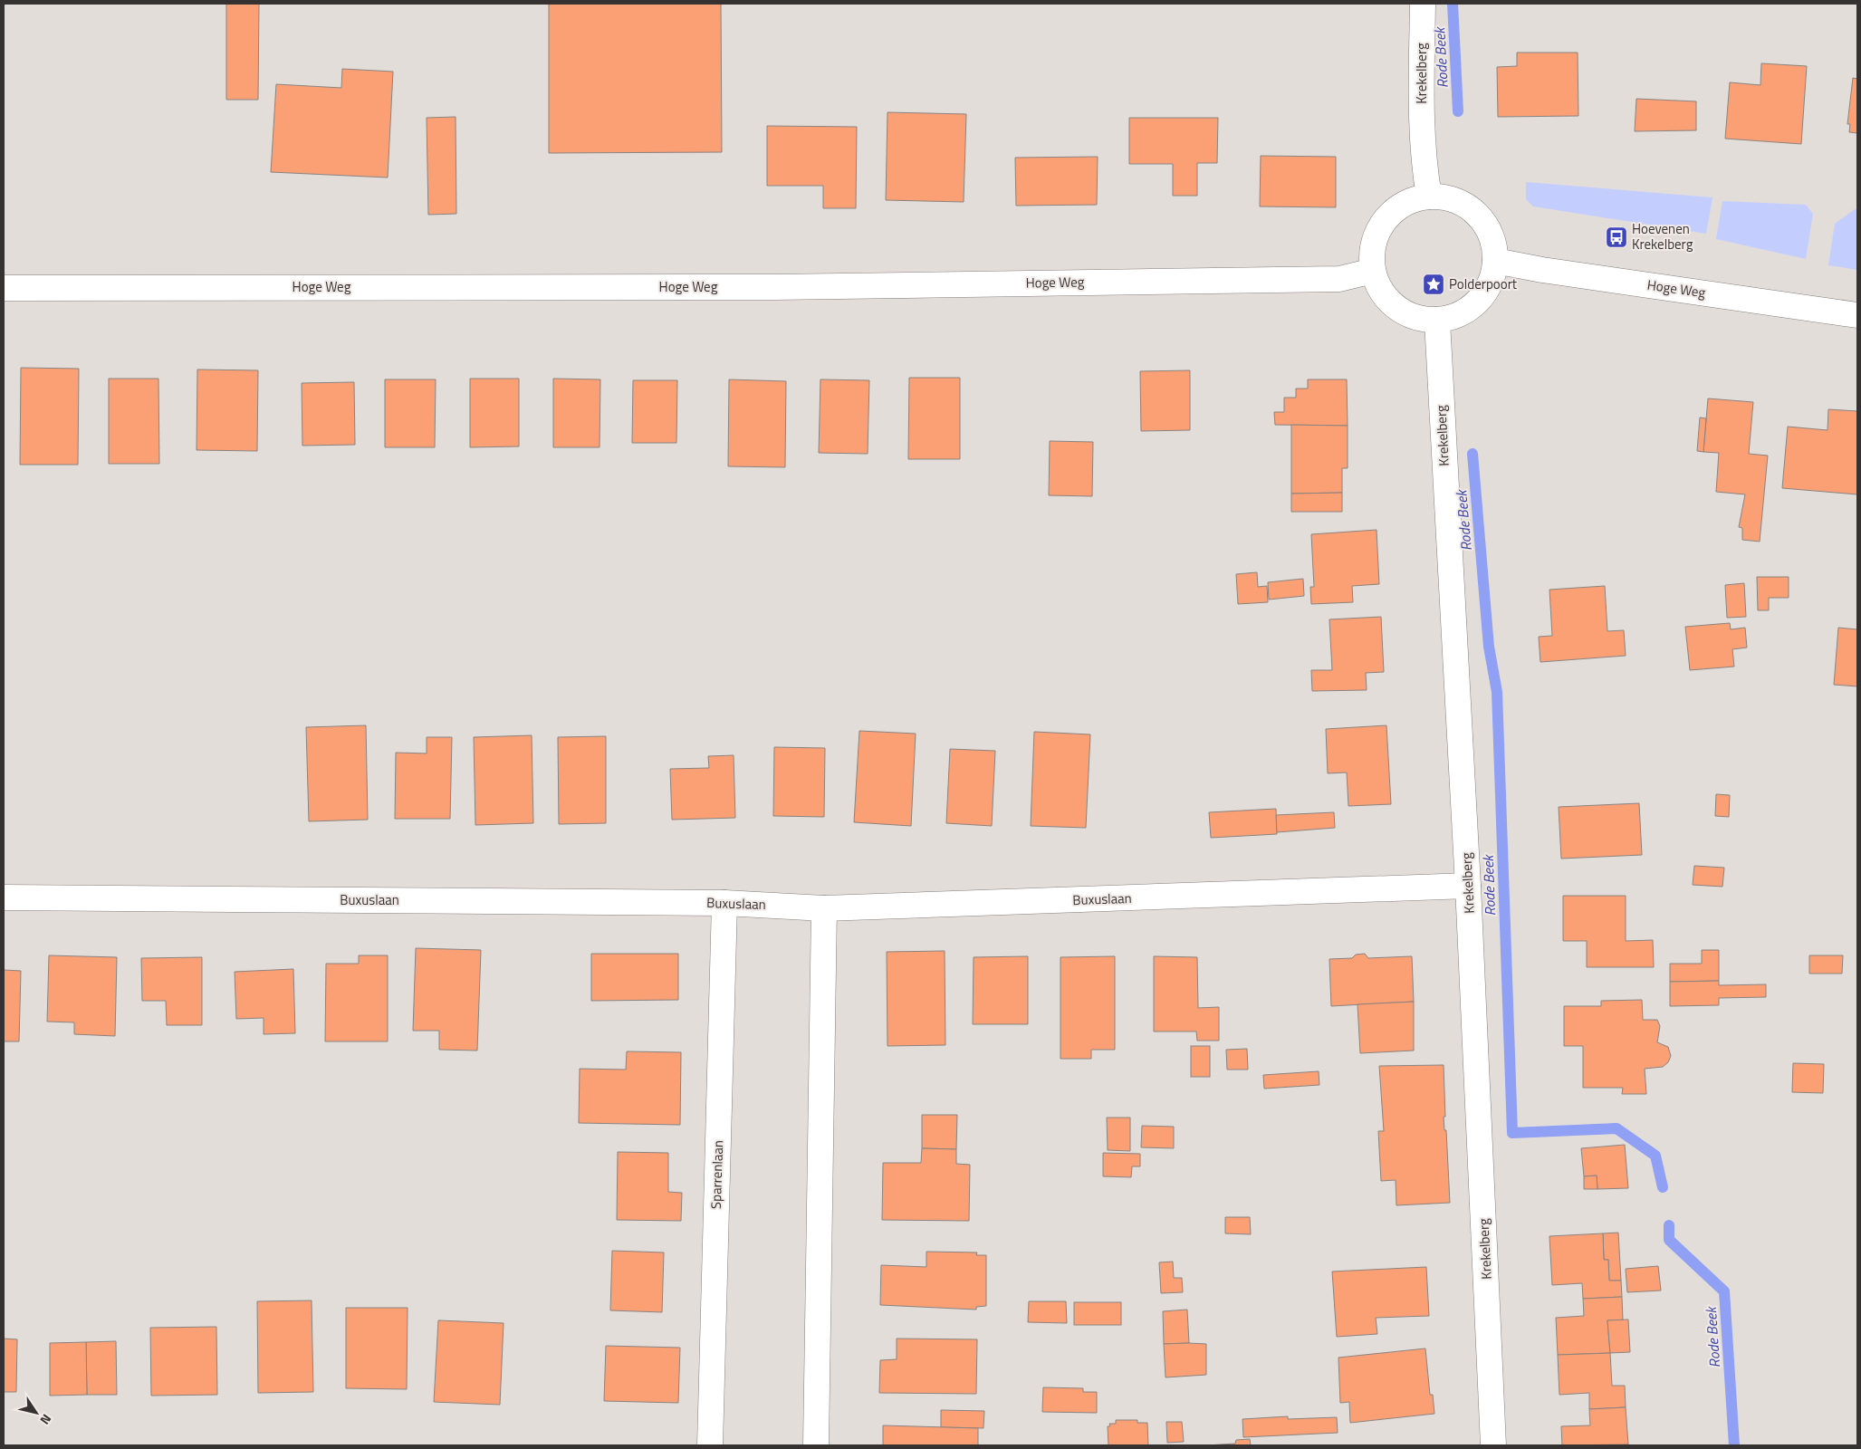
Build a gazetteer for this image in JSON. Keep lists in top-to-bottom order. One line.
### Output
{"streets":{"street":["Krekelberg","Hoge Weg","Buxuslaan","Sparrenlaan"]},"crossings":[["Krekelberg","Hoge Weg"],["Krekelberg","Buxuslaan"],["Buxuslaan","Sparrenlaan"]],"water":["Rode Beek"],"places":{"bus stop":["Hoevenen Krekelberg"],"place":["Polderpoort"]},"north":"bottom right"}
